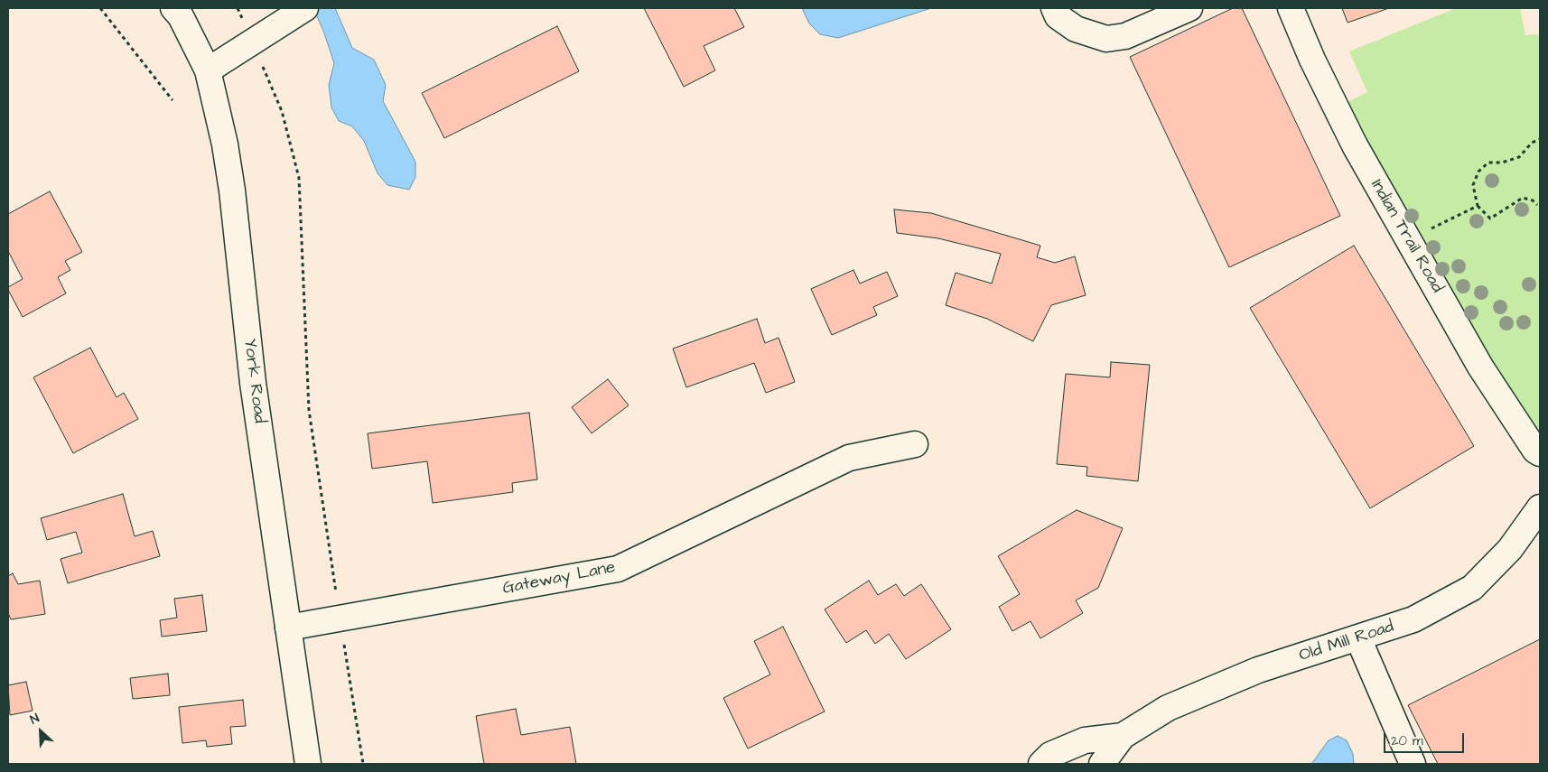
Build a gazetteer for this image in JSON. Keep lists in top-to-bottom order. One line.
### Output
{"streets":{"street":["Indian Trail Road","York Road","Gateway Lane","Old Mill Road"]},"crossings":[["York Road","Gateway Lane"]],"scale_bar":"20 m","north":"top left"}
